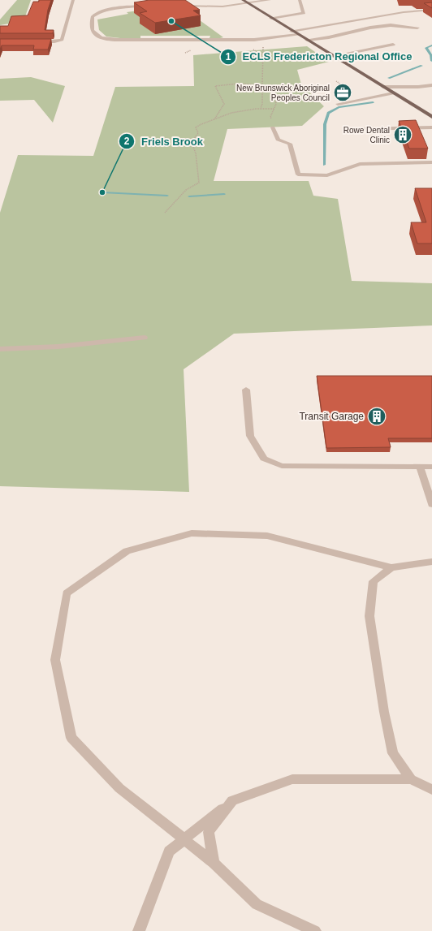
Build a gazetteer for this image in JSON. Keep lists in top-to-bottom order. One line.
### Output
{"places":{"other":["ECLS Fredericton Regional Office","Friels Brook"],"office":["New Brunswick Aboriginal Peoples Council"],"building":["Rowe Dental Clinic","Transit Garage"]}}
